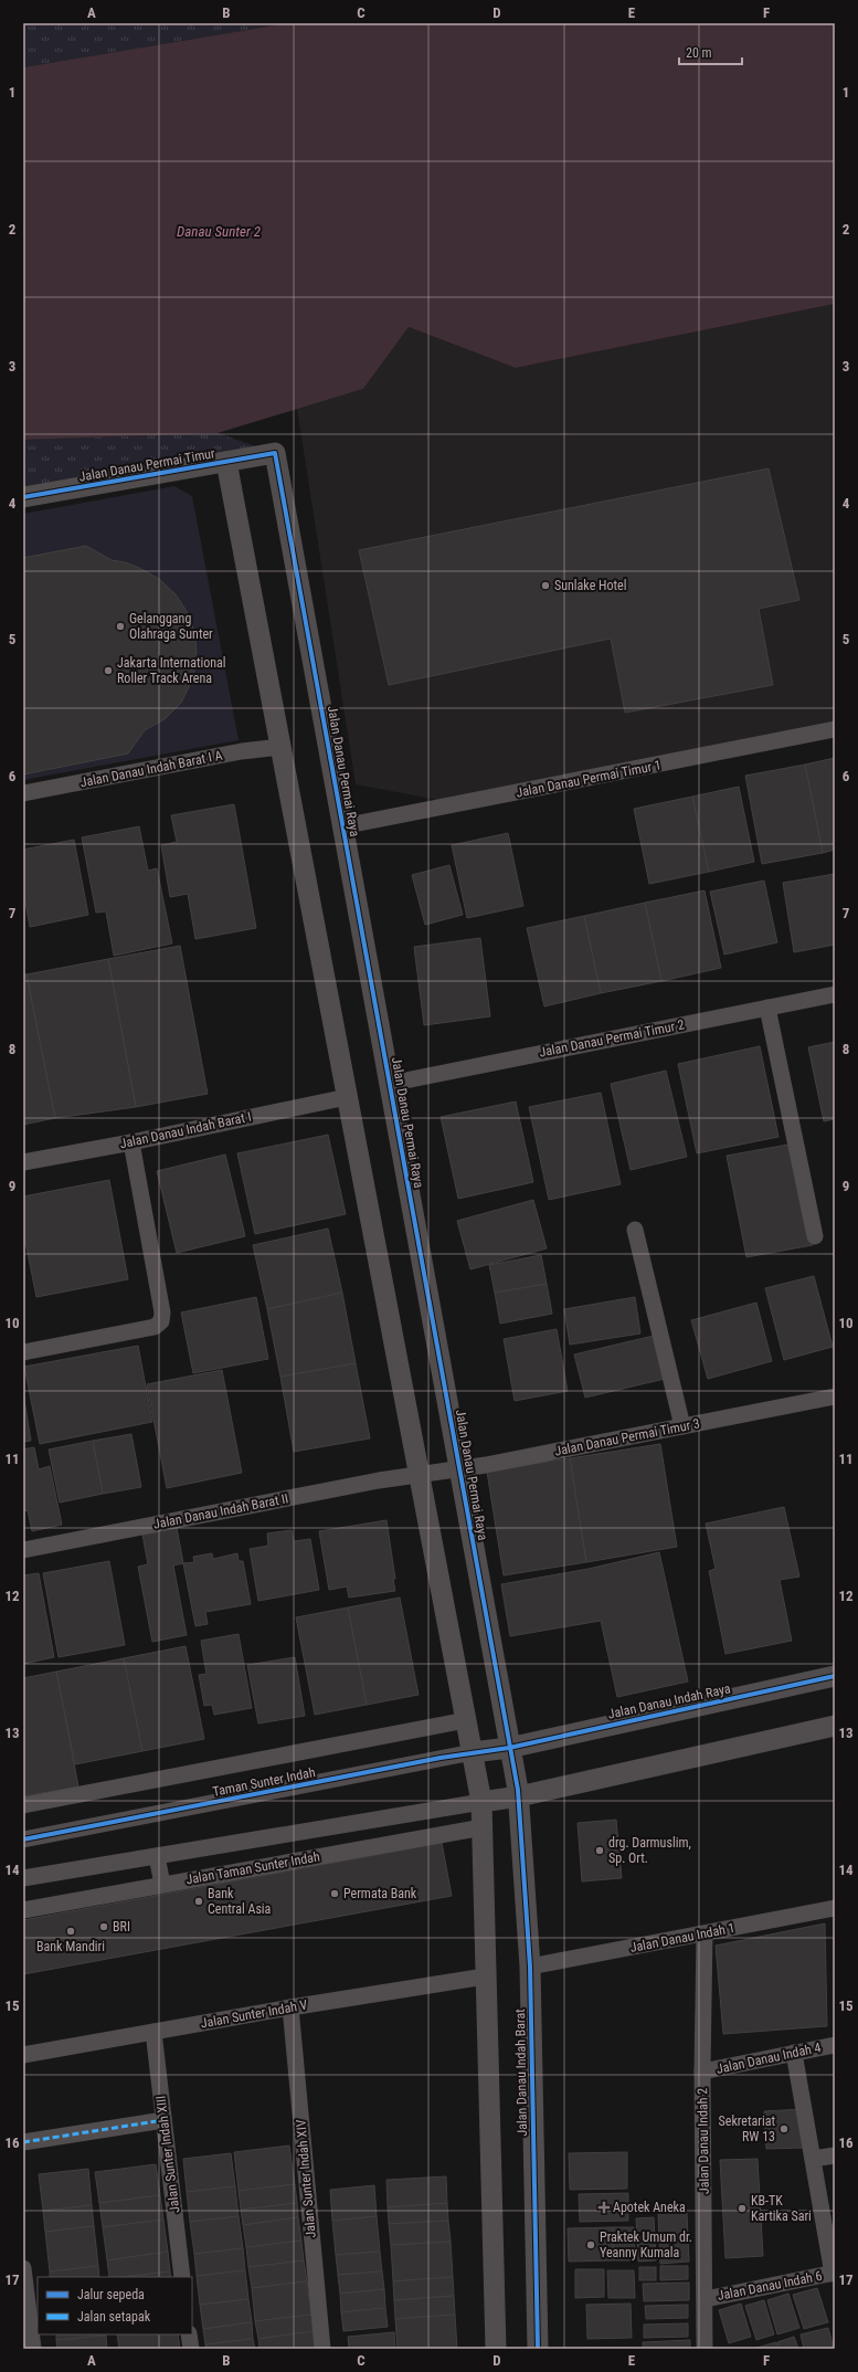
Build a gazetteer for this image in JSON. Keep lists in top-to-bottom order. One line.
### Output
{"streets":{"street":["Jalan Danau Permai Timur","Jalan Danau Indah Barat I A","Jalan Danau Permai Raya","Jalan Danau Permai Timur 1","Jalan Danau Permai Timur 2","Jalan Danau Indah Barat I","Jalan Danau Permai Timur 3","Jalan Danau Indah Barat II","Jalan Danau Indah Raya","Taman Sunter Indah","Jalan Taman Sunter Indah","Jalan Danau Indah 1","Jalan Sunter Indah V","Jalan Danau Indah 4","Jalan Danau Indah Barat","Jalan Danau Indah 2","Jalan Sunter Indah XIII","Jalan Sunter Indah XIV","Jalan Danau Indah 6"]},"crossings":[["Jalan Danau Permai Timur","Jalan Danau Permai Raya"],["Jalan Danau Permai Raya","Jalan Danau Permai Timur 1"],["Jalan Danau Permai Raya","Jalan Danau Permai Timur 2"],["Jalan Danau Permai Raya","Jalan Danau Permai Timur 3"],["Jalan Danau Permai Raya","Jalan Danau Indah Raya"],["Jalan Danau Permai Raya","Taman Sunter Indah"],["Jalan Danau Permai Raya","Jalan Danau Indah Barat"],["Jalan Danau Permai Timur 3","Jalan Danau Indah Barat II"],["Jalan Danau Indah Raya","Taman Sunter Indah"],["Jalan Danau Indah 1","Jalan Danau Indah Barat"],["Jalan Danau Indah 1","Jalan Danau Indah 2"],["Jalan Sunter Indah V","Jalan Sunter Indah XIII"],["Jalan Sunter Indah V","Jalan Sunter Indah XIV"],["Jalan Danau Indah 4","Jalan Danau Indah 2"],["Jalan Danau Indah 2","Jalan Danau Indah 6"]],"water":["Danau Sunter 2"],"places":{"other":["Sunlake Hotel","Gelanggang Olahraga Sunter","Jakarta International Roller Track Arena","drg. Darmuslim, Sp. Ort.","Permata Bank","Bank Central Asia","BRI","Bank Mandiri","Sekretariat RW 13","KB-TK Kartika Sari","Praktek Umum dr. Yeanny Kumala"],"health":["Apotek Aneka"]},"legend":["Jalur sepeda","Jalan setapak"],"scale_bar":"20 m","grid":{"columns":["A","B","C","D","E","F"],"rows":["1","2","3","4","5","6","7","8","9","10","11","12","13","14","15","16","17"]}}
